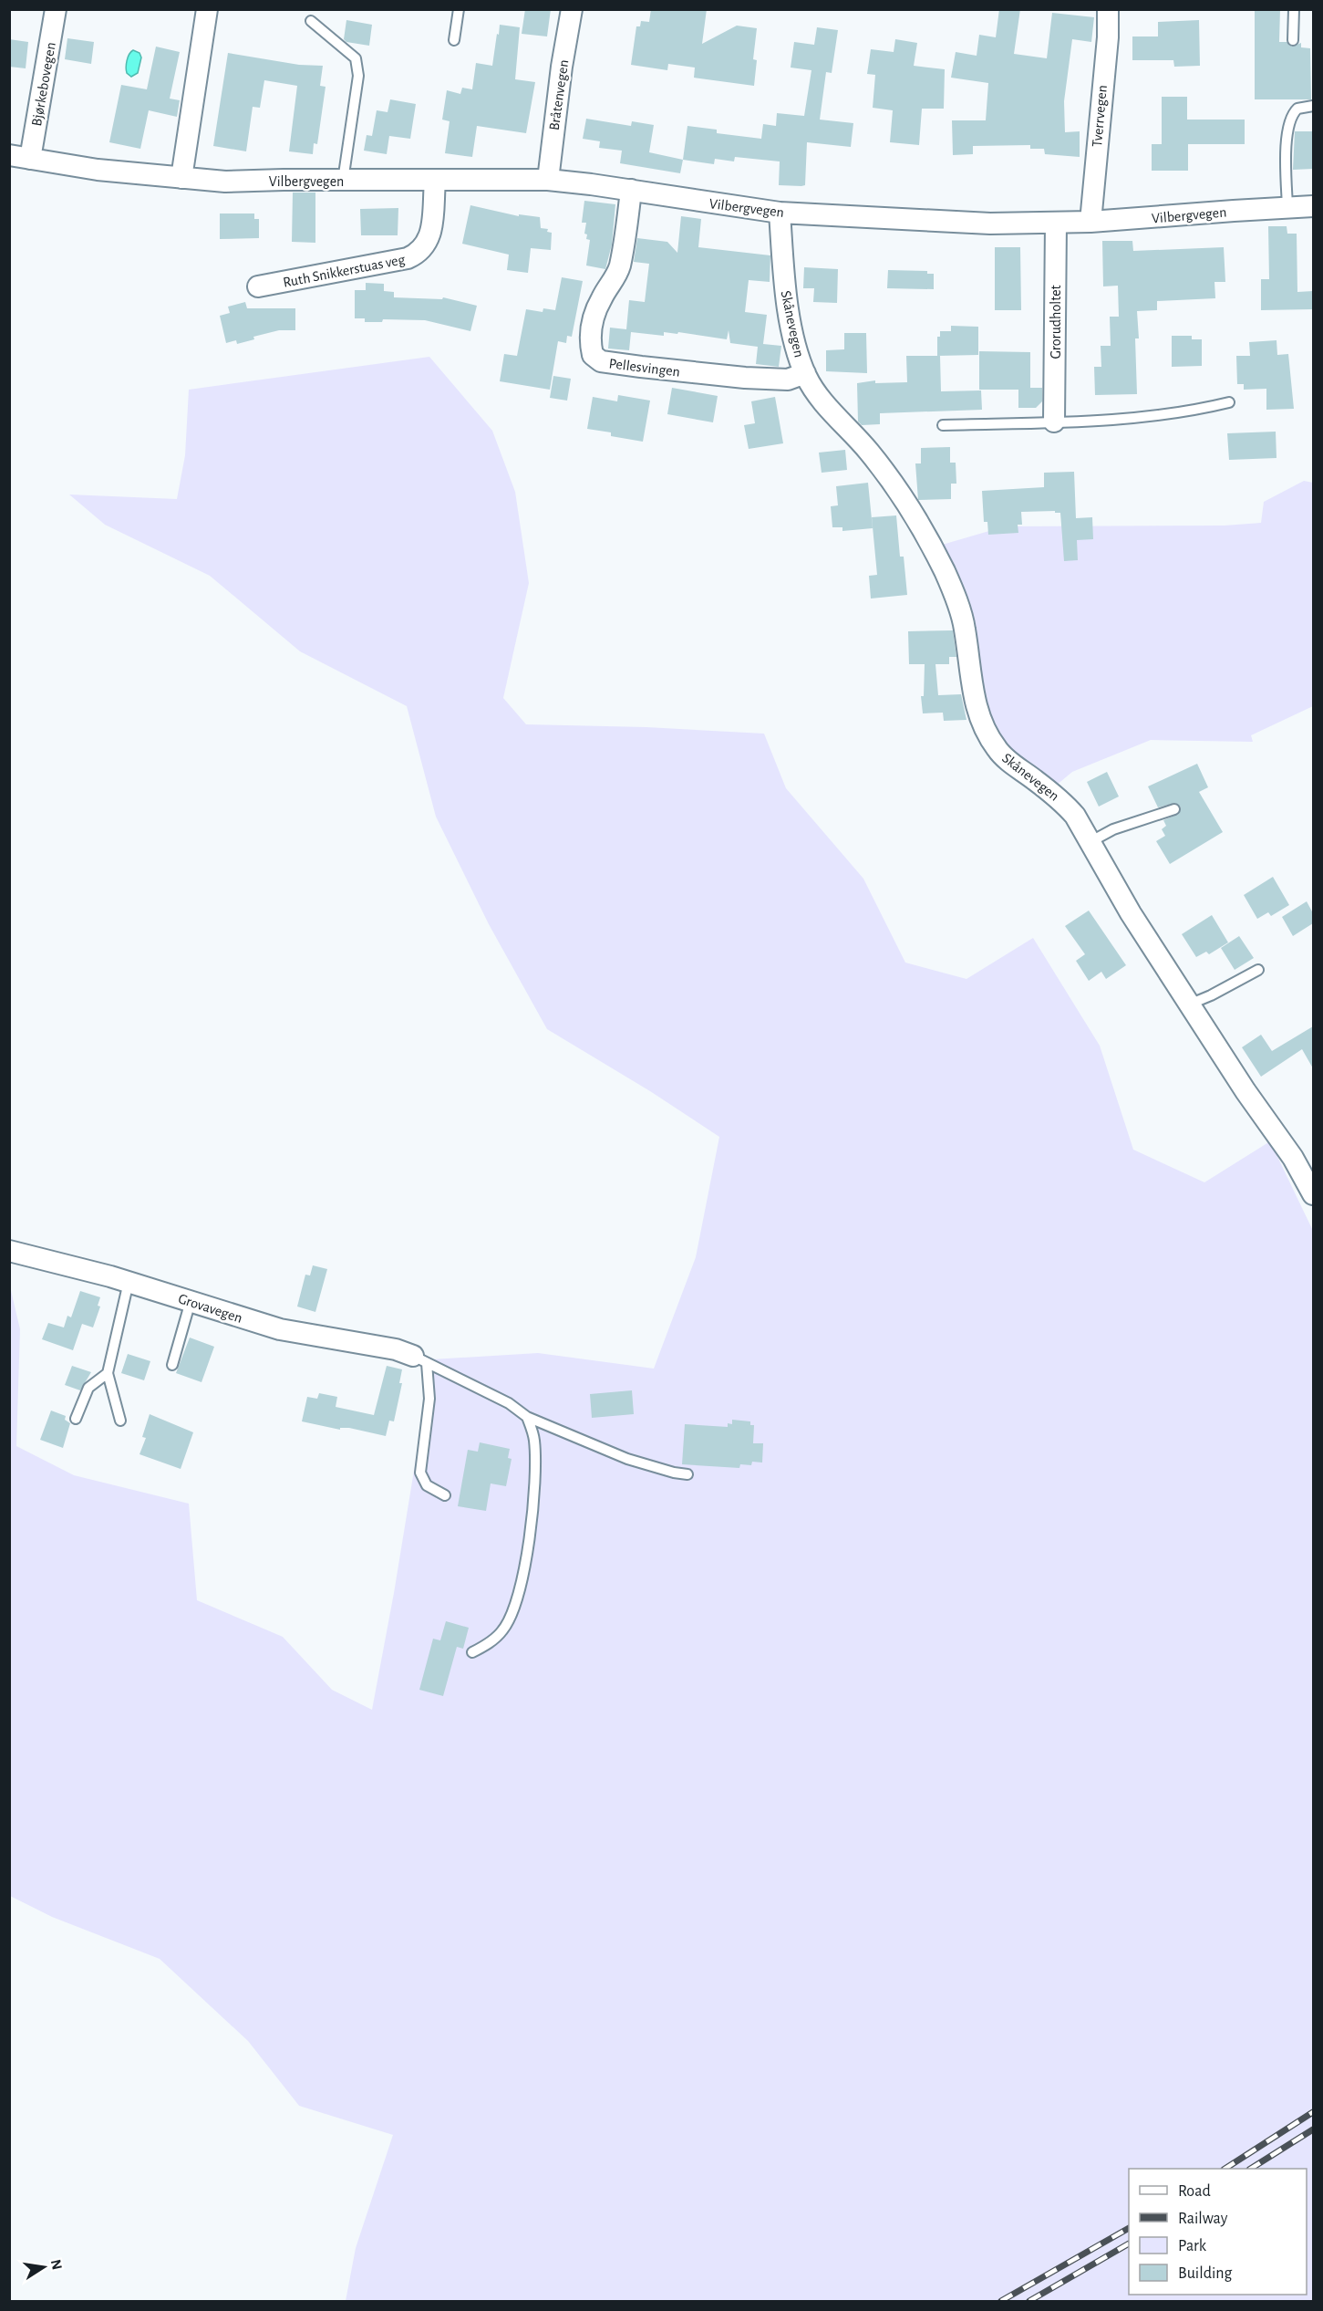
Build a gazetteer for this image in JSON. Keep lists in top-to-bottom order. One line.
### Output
{"streets":{"street":["Bjørkebovegen","Bråtenvegen","Tverrvegen","Vilbergvegen","Ruth Snikkerstuas veg","Grorudholtet","Skånevegen","Pellesvingen","Grovavegen"]},"crossings":[["Bjørkebovegen","Vilbergvegen"],["Bråtenvegen","Vilbergvegen"],["Tverrvegen","Vilbergvegen"],["Vilbergvegen","Ruth Snikkerstuas veg"],["Vilbergvegen","Grorudholtet"],["Vilbergvegen","Skånevegen"],["Vilbergvegen","Pellesvingen"],["Skånevegen","Pellesvingen"]],"legend":["Road","Railway","Park","Building"],"north":"right"}
